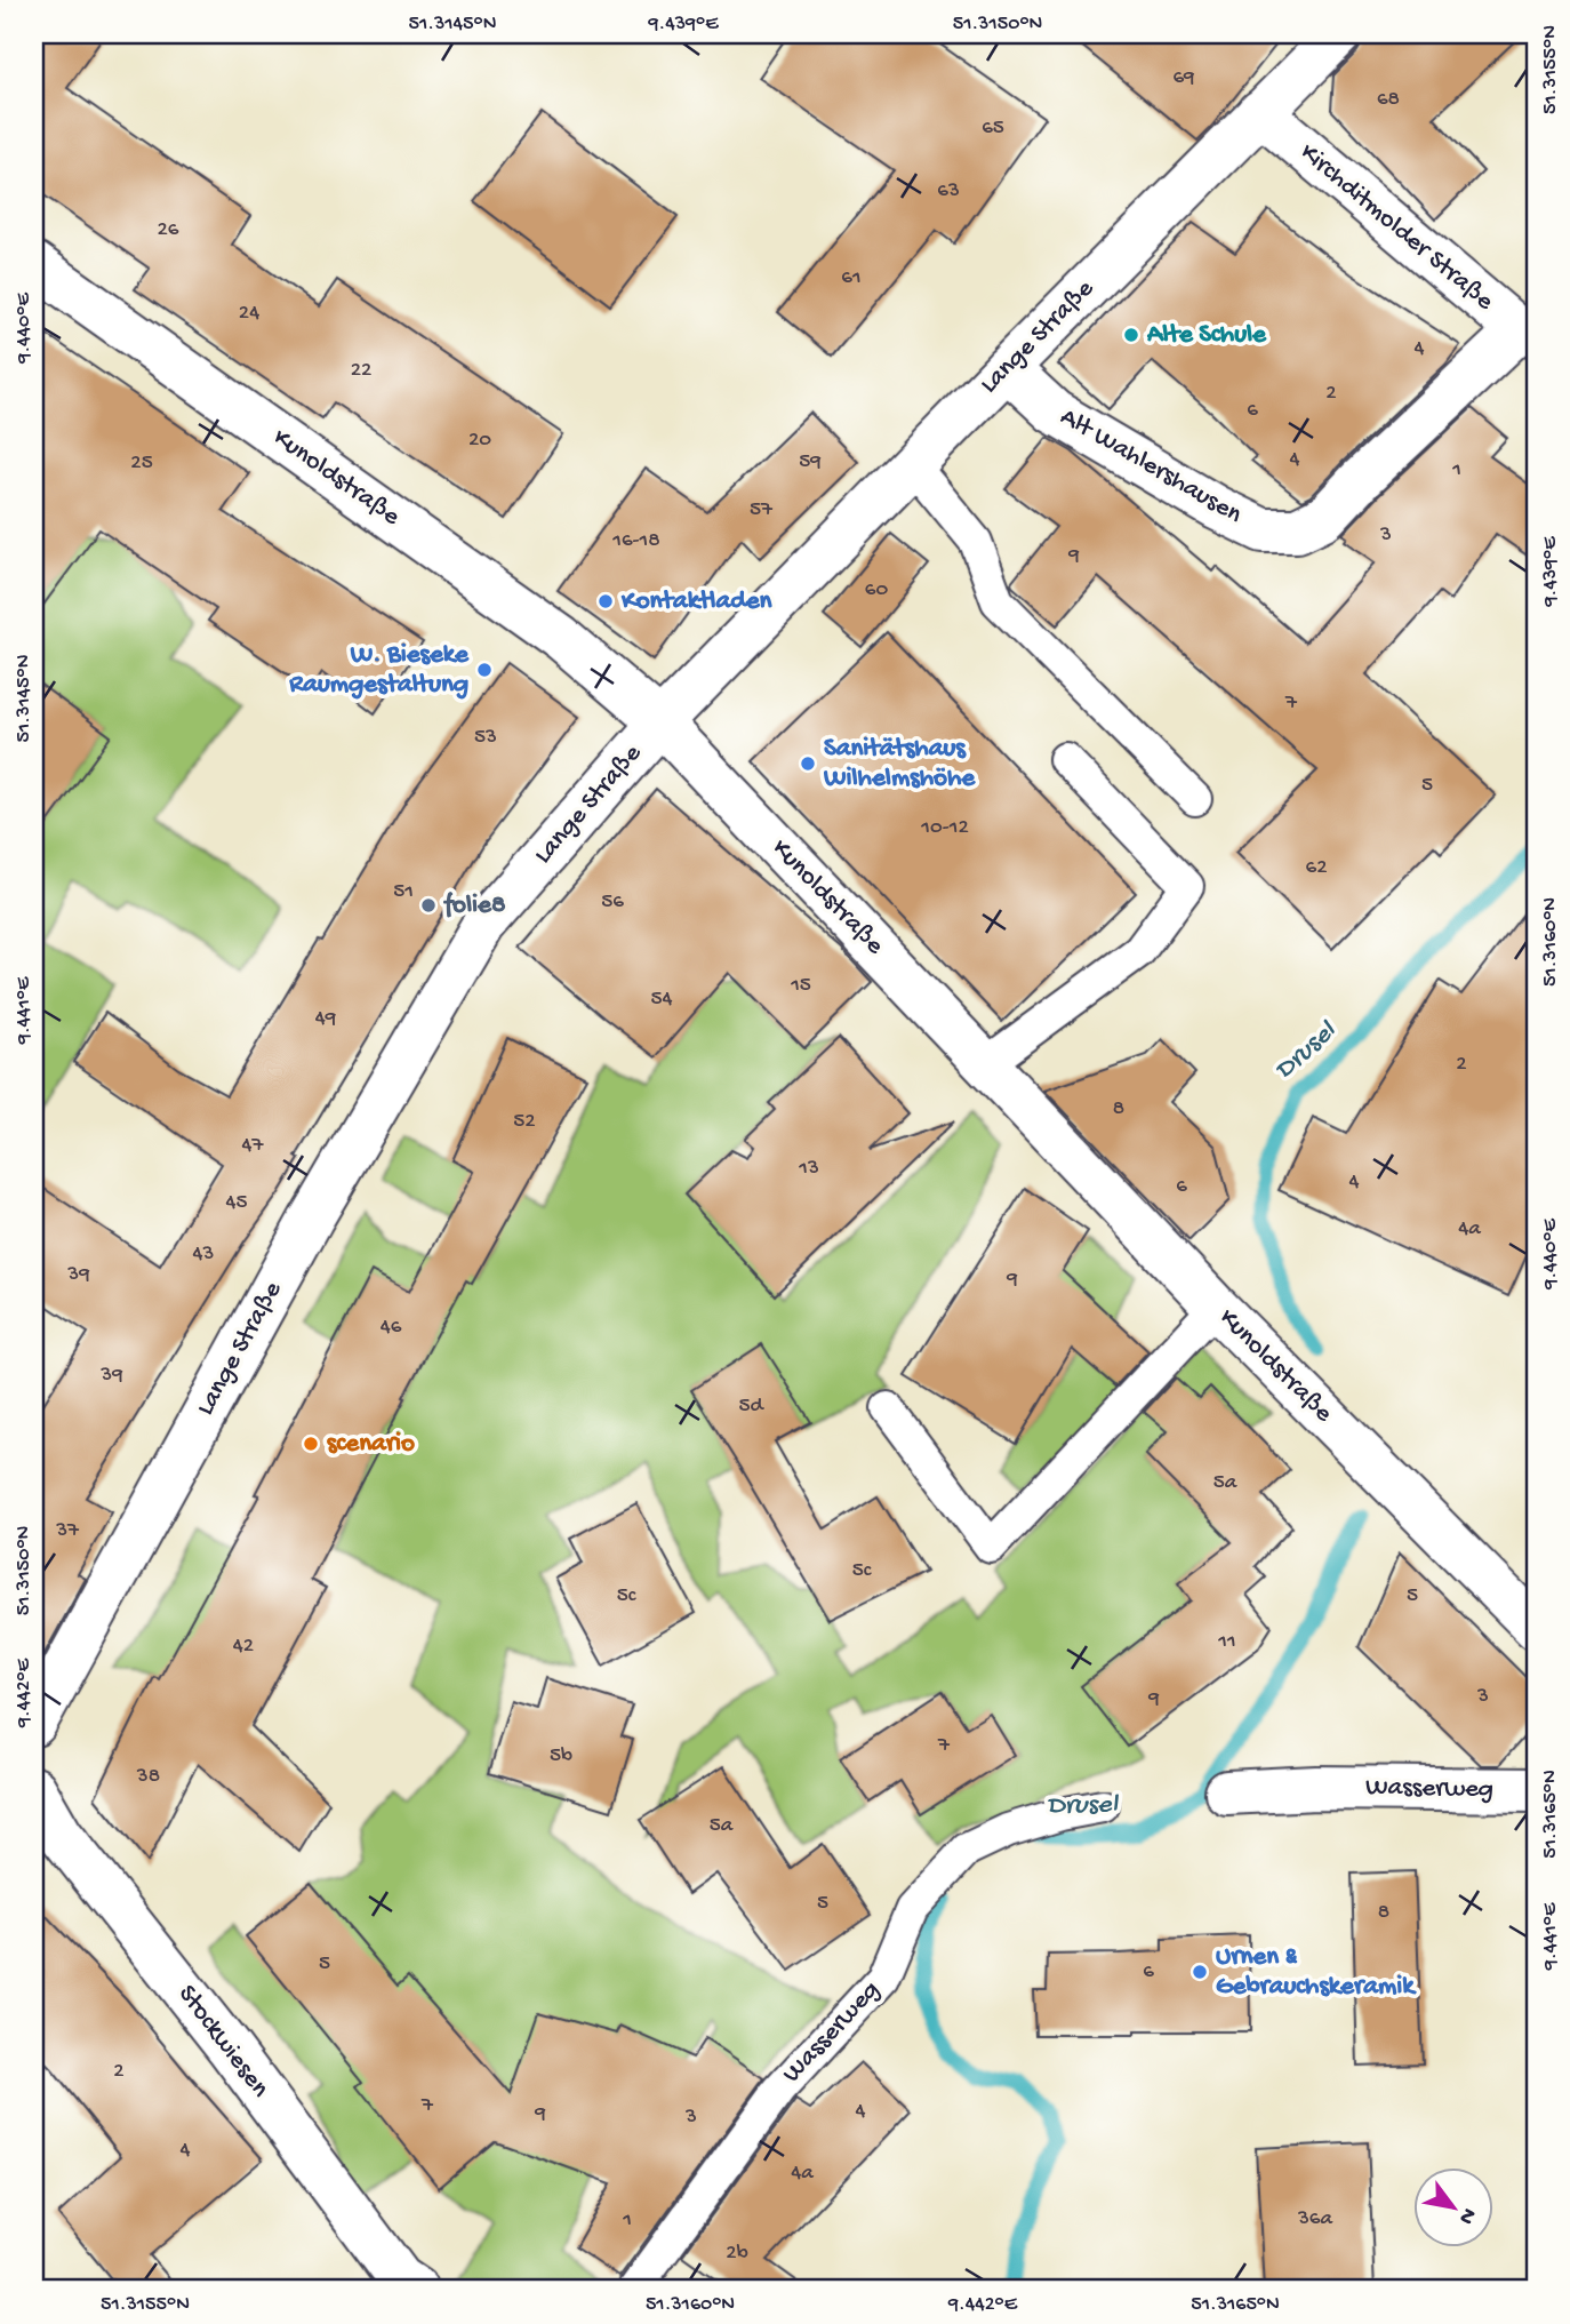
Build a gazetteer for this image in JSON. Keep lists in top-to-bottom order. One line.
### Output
{"streets":{"street":["Kirchditmolder Straße","Lange Straße","Alt Wahlershausen","Kunoldstraße","Wasserweg","Stockwiesen"]},"crossings":[["Kirchditmolder Straße","Lange Straße"],["Kirchditmolder Straße","Alt Wahlershausen"],["Lange Straße","Alt Wahlershausen"],["Lange Straße","Kunoldstraße"]],"water":["Drusel"],"places":["Alte Schule","Kontaktladen","W. Bieseke Raumgestaltung","Sanitätshaus Wilhelmshöhe","folie8","scenario","Urnen & Gebrauchskeramik"],"house_numbers":["69","68","65","63","26","61","24","4","22","2","6","20","4","59","25","1","57","3","16-18","9","60","7","53","5","10-12","62","51","56","15","54","49","2","8","52","47","13","4","6","45","4a","43","39","9","46","39","5d","5a","37","5c","5c","5","11","42","3","9","7","5b","38","5a","5","8","5","6","2","7","4","9","3","4","4a","36a","1","2b"],"north":"bottom right","coordinates":["51.3145°N","9.439°E","51.3150°N","51.3155°N","9.440°E","51.3160°N","9.441°E","9.442°E","51.3165°N"]}
